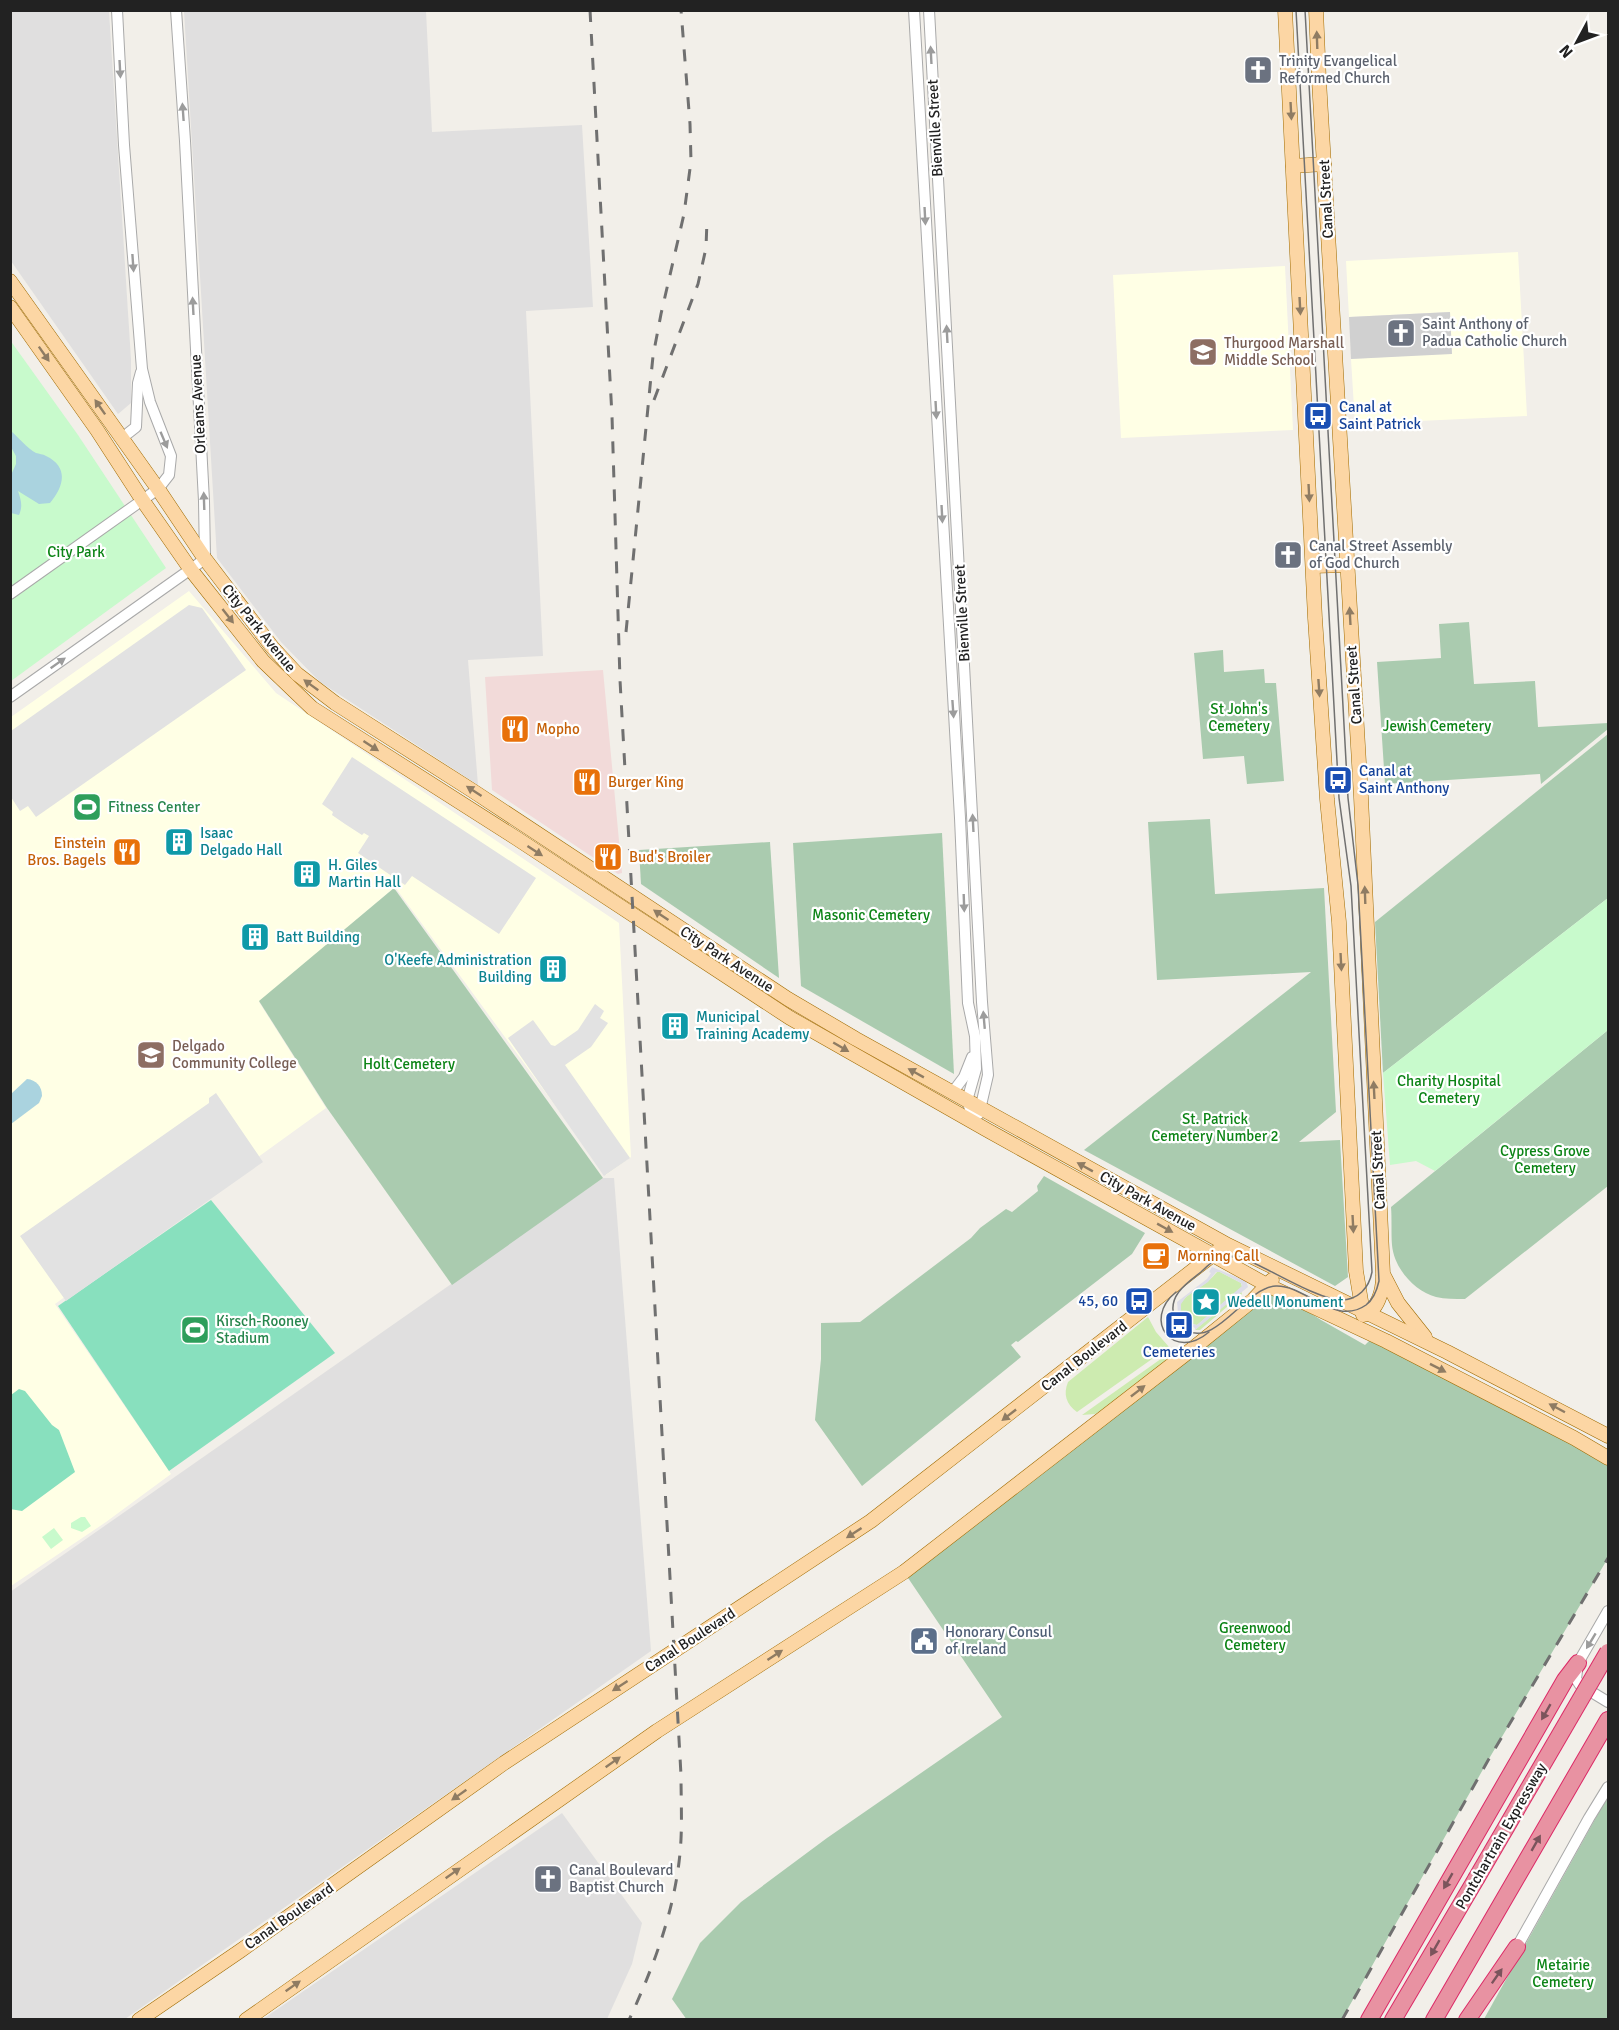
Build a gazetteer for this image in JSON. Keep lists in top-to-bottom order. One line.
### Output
{"streets":{"highway":["Pontchartrain Expressway"],"main road":["Canal Street","City Park Avenue","Canal Boulevard"],"street":["Bienville Street","Orleans Avenue"]},"crossings":[["Bienville Street","City Park Avenue"],["Canal Street","City Park Avenue"],["Orleans Avenue","City Park Avenue"],["City Park Avenue","Canal Boulevard"]],"parks":["City Park","St John's Cemetery","Jewish Cemetery","Masonic Cemetery","Holt Cemetery","Charity Hospital Cemetery","St. Patrick Cemetery Number 2","Cypress Grove Cemetery","Greenwood Cemetery","Metairie Cemetery"],"places":{"church":["Trinity Evangelical Reformed Church","Saint Anthony of Padua Catholic Church","Canal Street Assembly of God Church","Canal Boulevard Baptist Church"],"school or university":["Thurgood Marshall Middle School","Delgado Community College"],"bus stop":["Canal at Saint Patrick","Canal at Saint Anthony","45, 60","Cemeteries"],"restaurant":["Mopho","Burger King","Einstein Bros. Bagels","Bud's Broiler"],"sports":["Fitness Center","Kirsch-Rooney Stadium"],"building":["Isaac Delgado Hall","H. Giles Martin Hall","Batt Building","O'Keefe Administration Building","Municipal Training Academy"],"cafe":["Morning Call"],"place":["Wedell Monument"],"public building":["Honorary Consul of Ireland"]},"north":"bottom left"}
